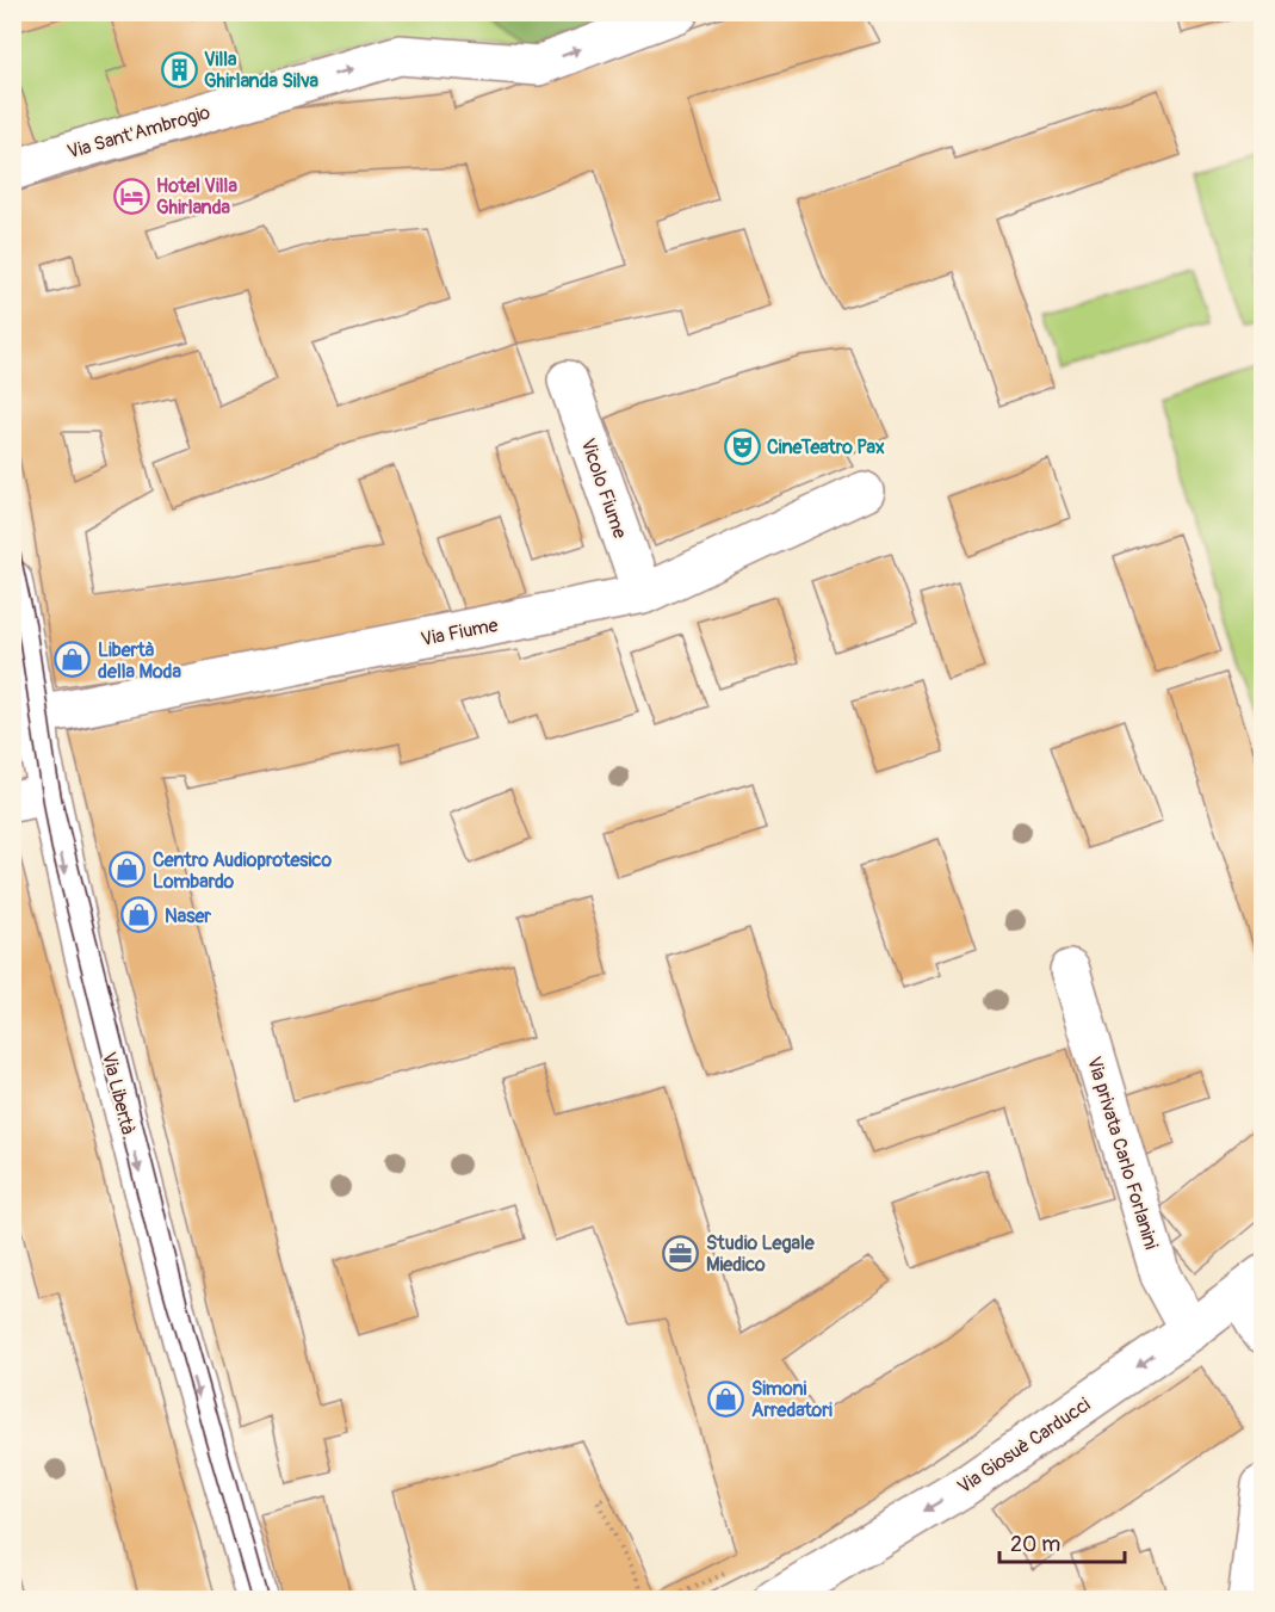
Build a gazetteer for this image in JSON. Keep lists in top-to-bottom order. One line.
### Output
{"streets":{"street":["Via Sant'Ambrogio","Vicolo Fiume","Via Fiume","Via Libertà","Via privata Carlo Forlanini","Via Giosuè Carducci"]},"crossings":[["Vicolo Fiume","Via Fiume"],["Via Fiume","Via Libertà"],["Via privata Carlo Forlanini","Via Giosuè Carducci"]],"one_way":["Via Sant'Ambrogio","Via Libertà","Via Giosuè Carducci"],"places":{"building":["Villa Ghirlanda Silva"],"hotel":["Hotel Villa Ghirlanda"],"theatre":["CineTeatro Pax"],"shop":["Libertà della Moda","Centro Audioprotesico Lombardo","Naser","Simoni Arredatori"],"office":["Studio Legale Miedico"]},"scale_bar":"20 m"}
